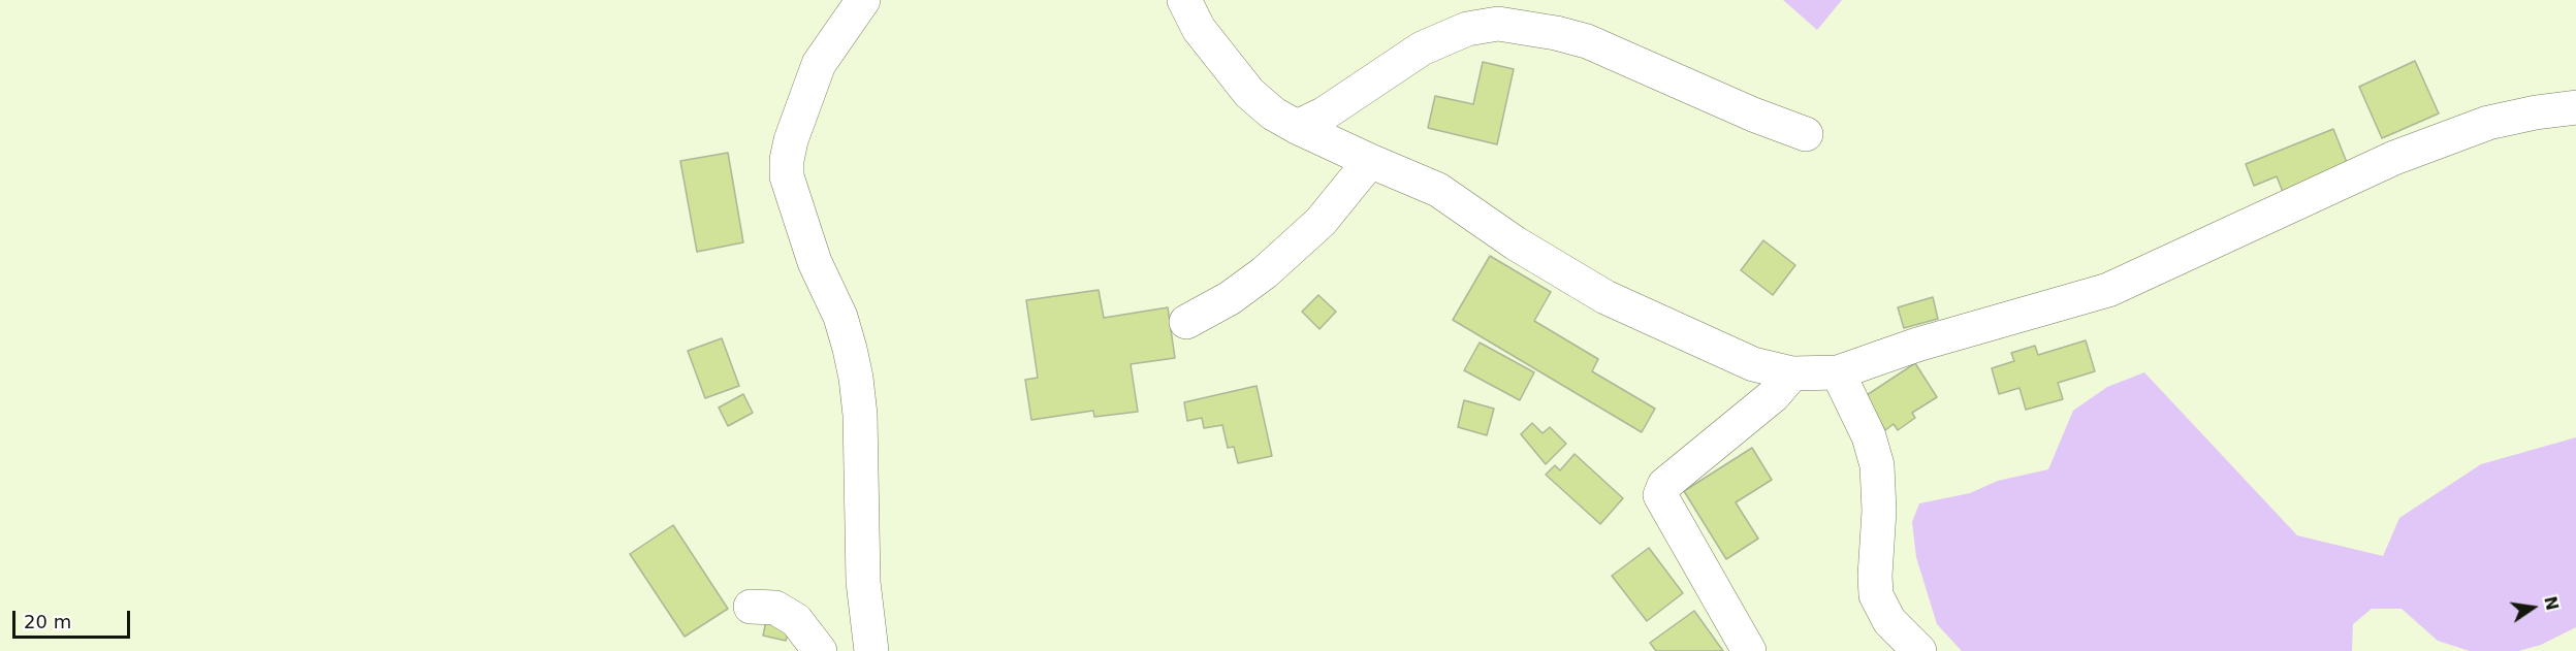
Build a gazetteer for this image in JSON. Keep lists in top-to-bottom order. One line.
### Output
{"scale_bar":"20 m","north":"right"}
